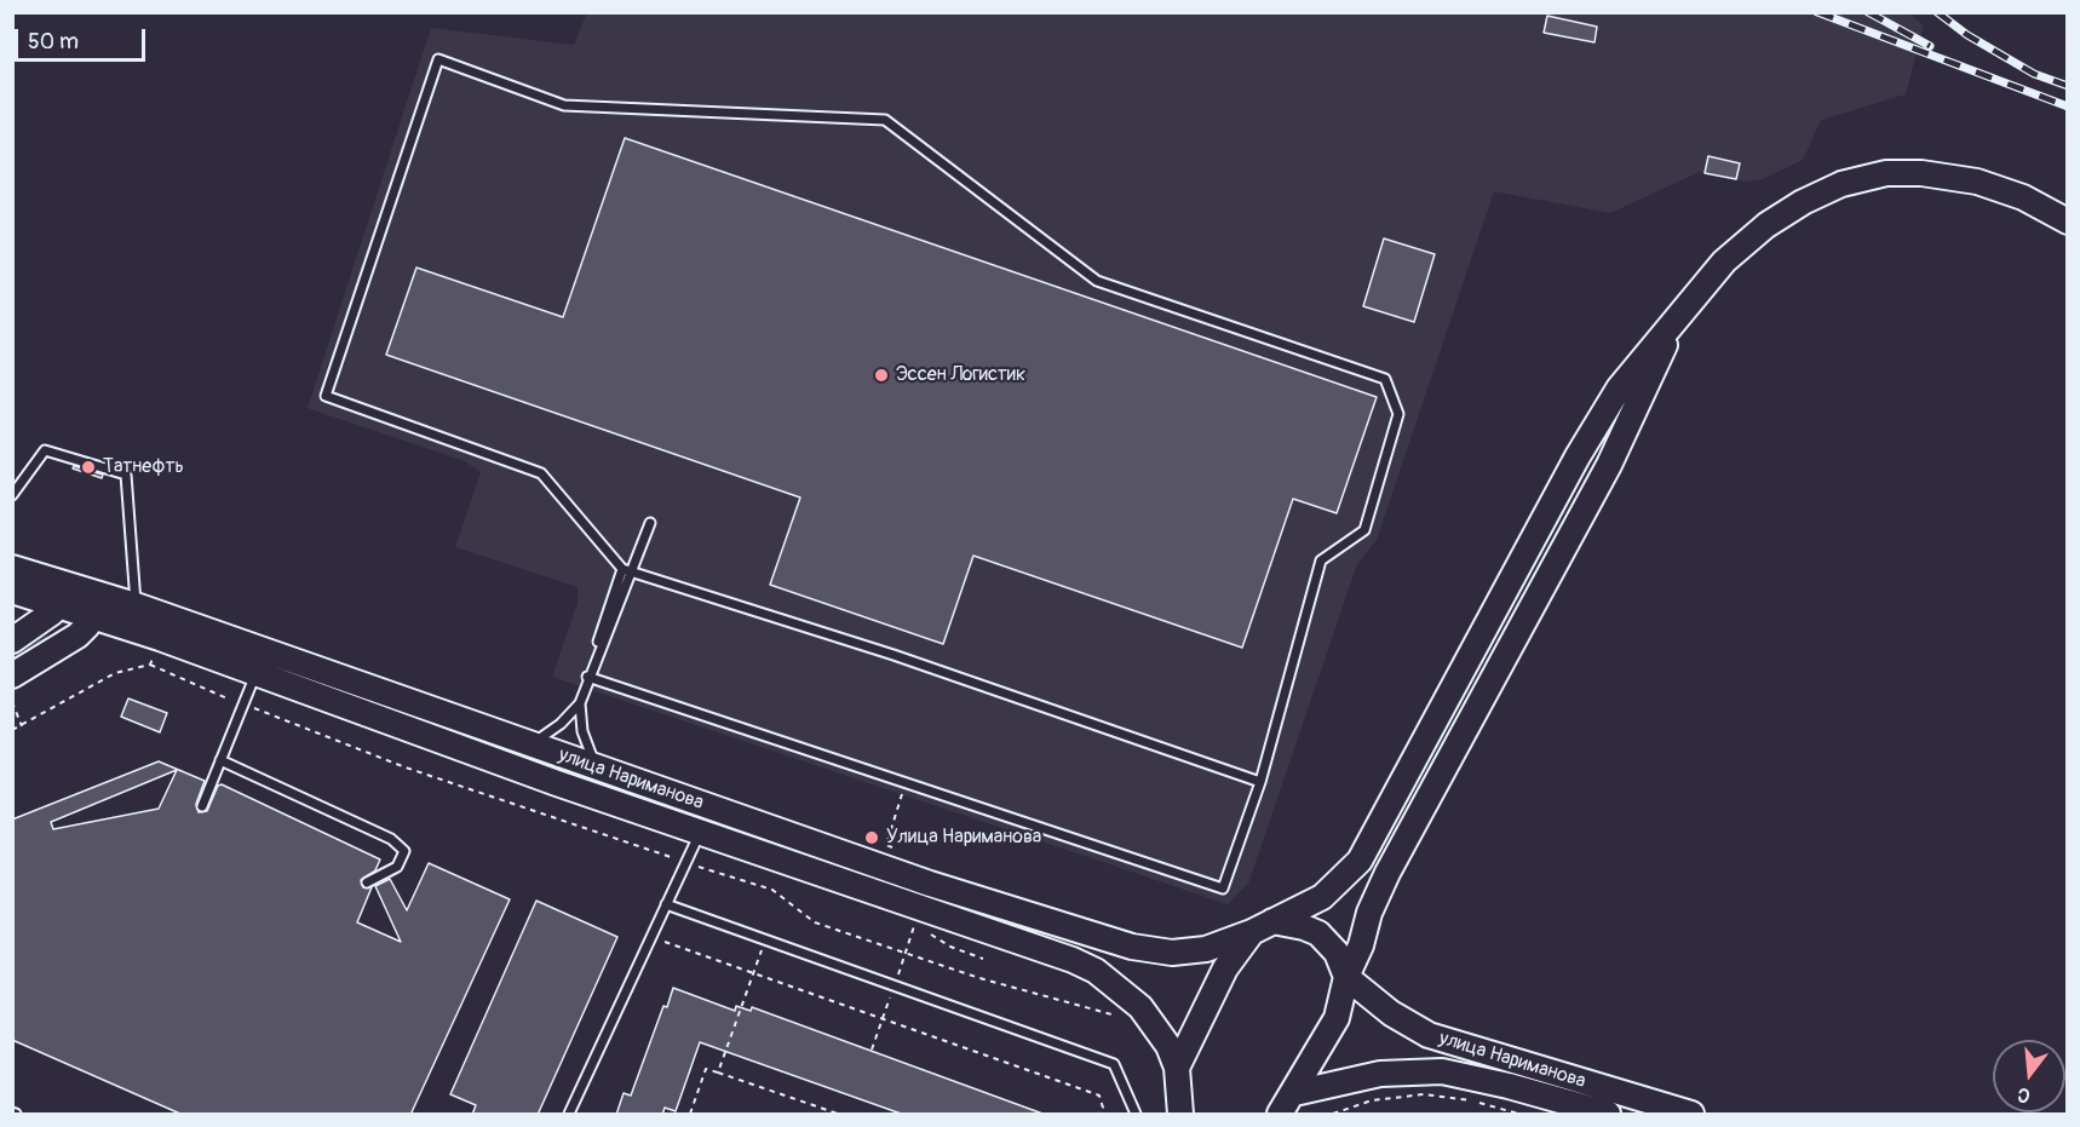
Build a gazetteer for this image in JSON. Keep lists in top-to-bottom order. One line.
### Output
{"streets":{"main road":["улица Нариманова"]},"places":["Эссен Логистик","Татнефть","Улица Нариманова"],"scale_bar":"50 m","north":"bottom"}
